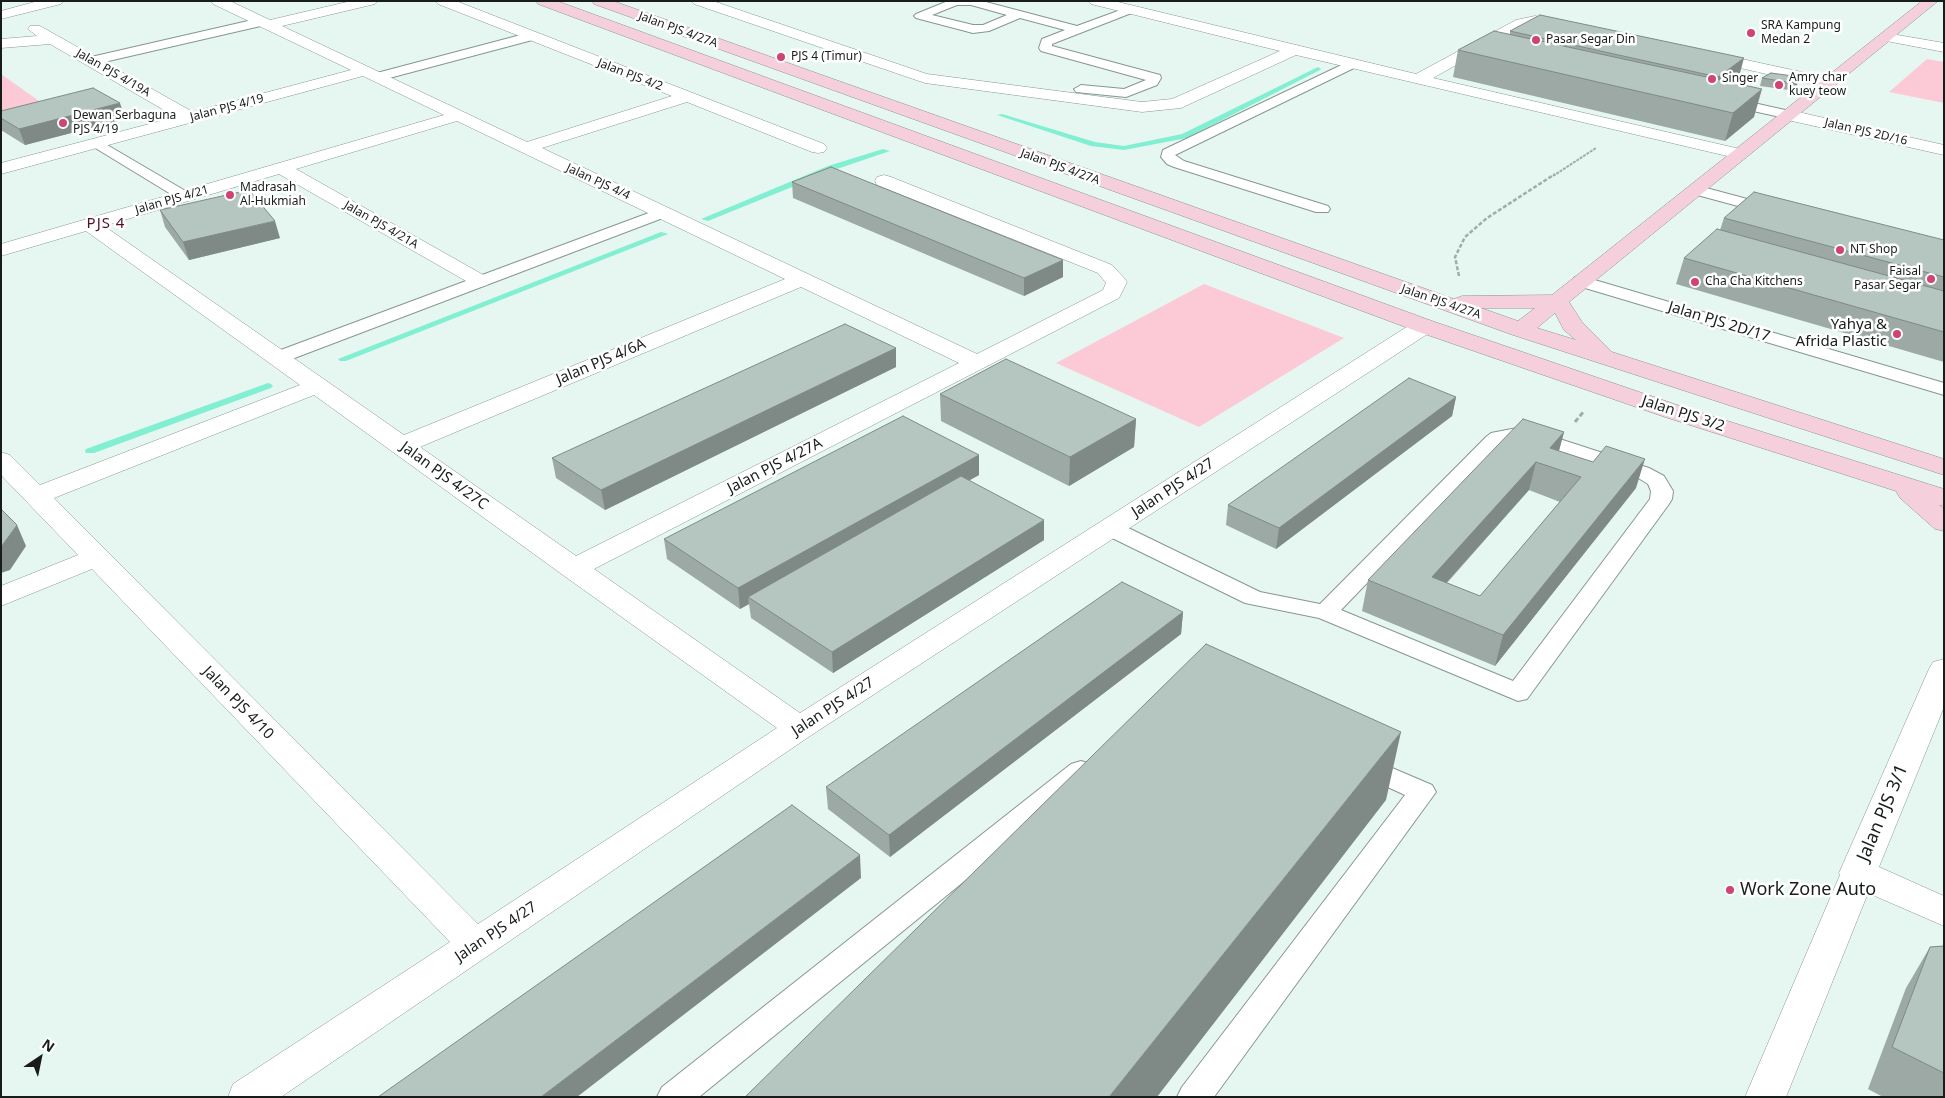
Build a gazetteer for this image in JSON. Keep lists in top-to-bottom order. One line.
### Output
{"streets":{"main road":["Jalan PJS 4/27A","Jalan PJS 3/2"],"street":["Jalan PJS 4/19A","Jalan PJS 4/2","Jalan PJS 4/19","Jalan PJS 2D/16","Jalan PJS 4/4","Jalan PJS 4/21","Jalan PJS 4/21A","Jalan PJS 4/6A","Jalan PJS 4/27C","Jalan PJS 4/27","Jalan PJS 4/10","Jalan PJS 3/1"],"lane":["Jalan PJS 2D/17"]},"crossings":[["Jalan PJS 4/27A","Jalan PJS 4/4"],["Jalan PJS 4/27A","Jalan PJS 3/2"],["Jalan PJS 4/27A","Jalan PJS 4/27C"],["Jalan PJS 4/27A","Jalan PJS 4/27"],["Jalan PJS 4/19A","Jalan PJS 4/19"],["Jalan PJS 4/19","Jalan PJS 4/4"],["Jalan PJS 4/4","Jalan PJS 4/21"],["Jalan PJS 4/4","Jalan PJS 4/6A"],["Jalan PJS 4/21","Jalan PJS 4/21A"],["Jalan PJS 4/21","Jalan PJS 4/27C"],["Jalan PJS 4/6A","Jalan PJS 4/27C"],["Jalan PJS 3/2","Jalan PJS 4/27"],["Jalan PJS 4/27C","Jalan PJS 4/27"],["Jalan PJS 4/27","Jalan PJS 4/10"]],"districts":["PJS 4"],"places":["SRA Kampung Medan 2","Pasar Segar Din","PJS 4 (Timur)","Singer","Amry char kuey teow","Dewan Serbaguna PJS 4/19","Madrasah Al-Hukmiah","NT Shop","Faisal Pasar Segar","Cha Cha Kitchens","Yahya & Afrida Plastic","Work Zone Auto"],"north":"top right"}
